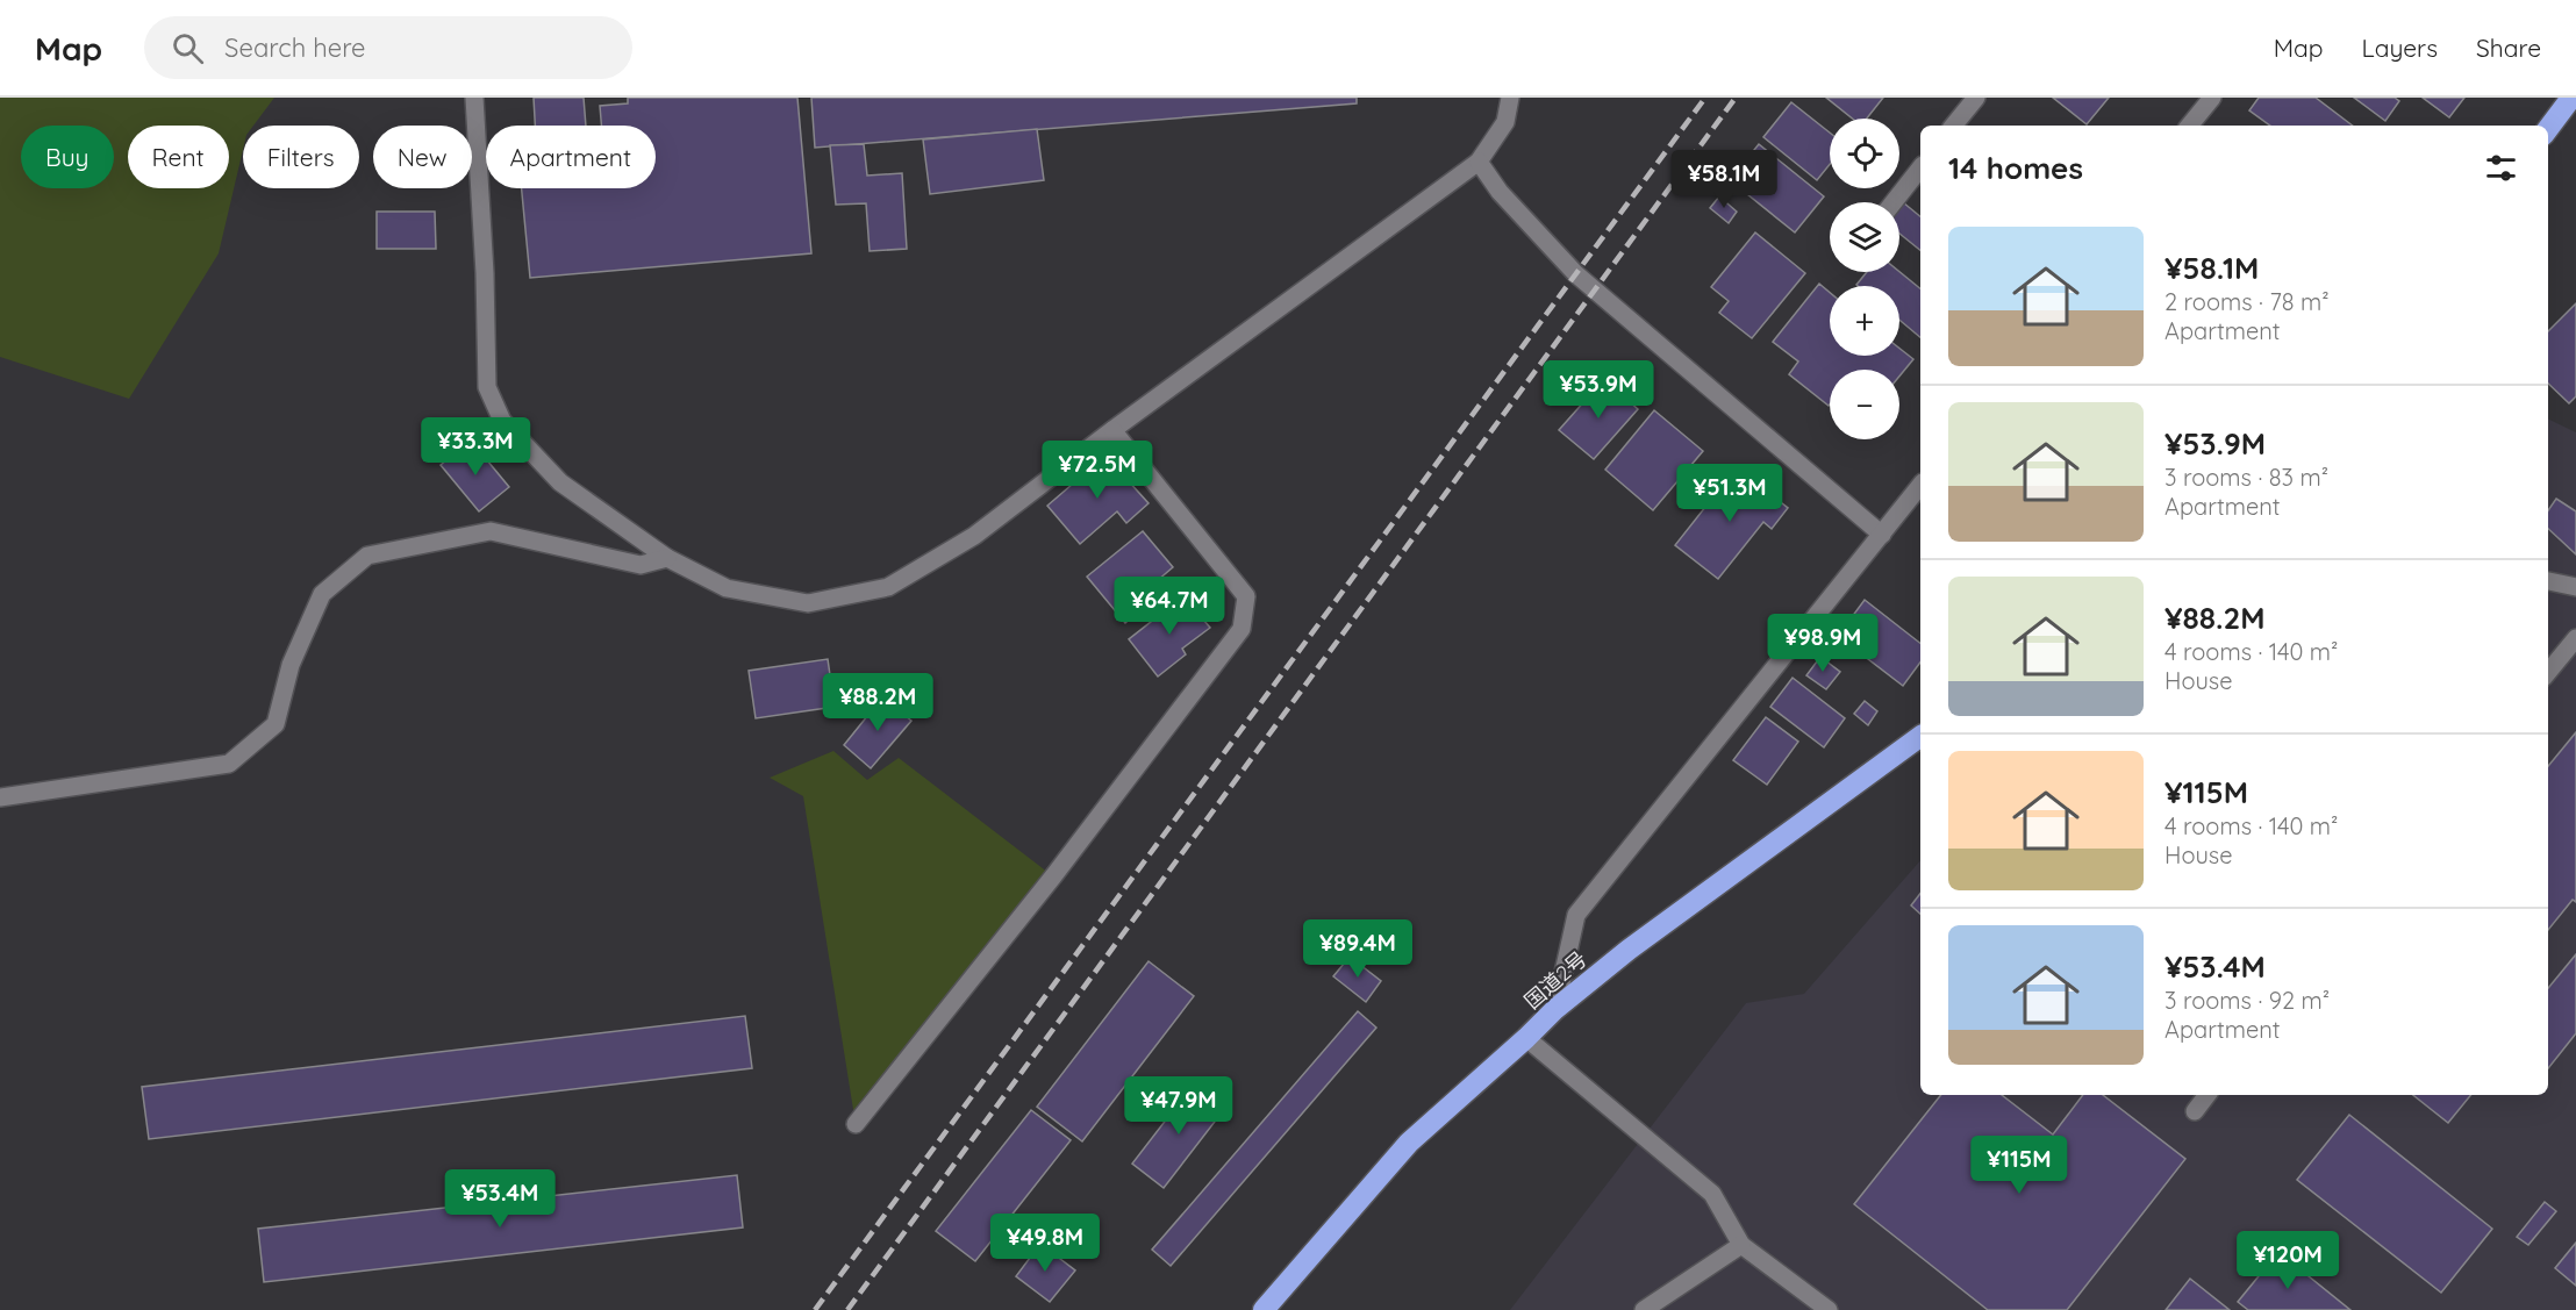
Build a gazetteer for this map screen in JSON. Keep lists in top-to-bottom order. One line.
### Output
{"streets":{"highway":["国道2号"]},"page":{"header":"Map","search":"Search here","nav":["Map","Layers","Share"],"map_buttons":["+","−"],"chip":["Buy","Rent","Filters","New","Apartment"],"heading":"14 homes","price":["¥58.1M","¥53.9M","¥33.3M","¥72.5M","¥51.3M","¥64.7M","¥98.9M","¥88.2M","¥89.4M","¥47.9M","¥115M","¥53.4M","¥49.8M","¥120M"],"list":[{"name":"¥58.1M","note":"2 rooms · 78 m² · Apartment"},{"name":"¥53.9M","note":"3 rooms · 83 m² · Apartment"},{"name":"¥88.2M","note":"4 rooms · 140 m² · House"},{"name":"¥115M","note":"4 rooms · 140 m² · House"},{"name":"¥53.4M","note":"3 rooms · 92 m² · Apartment"}]}}
